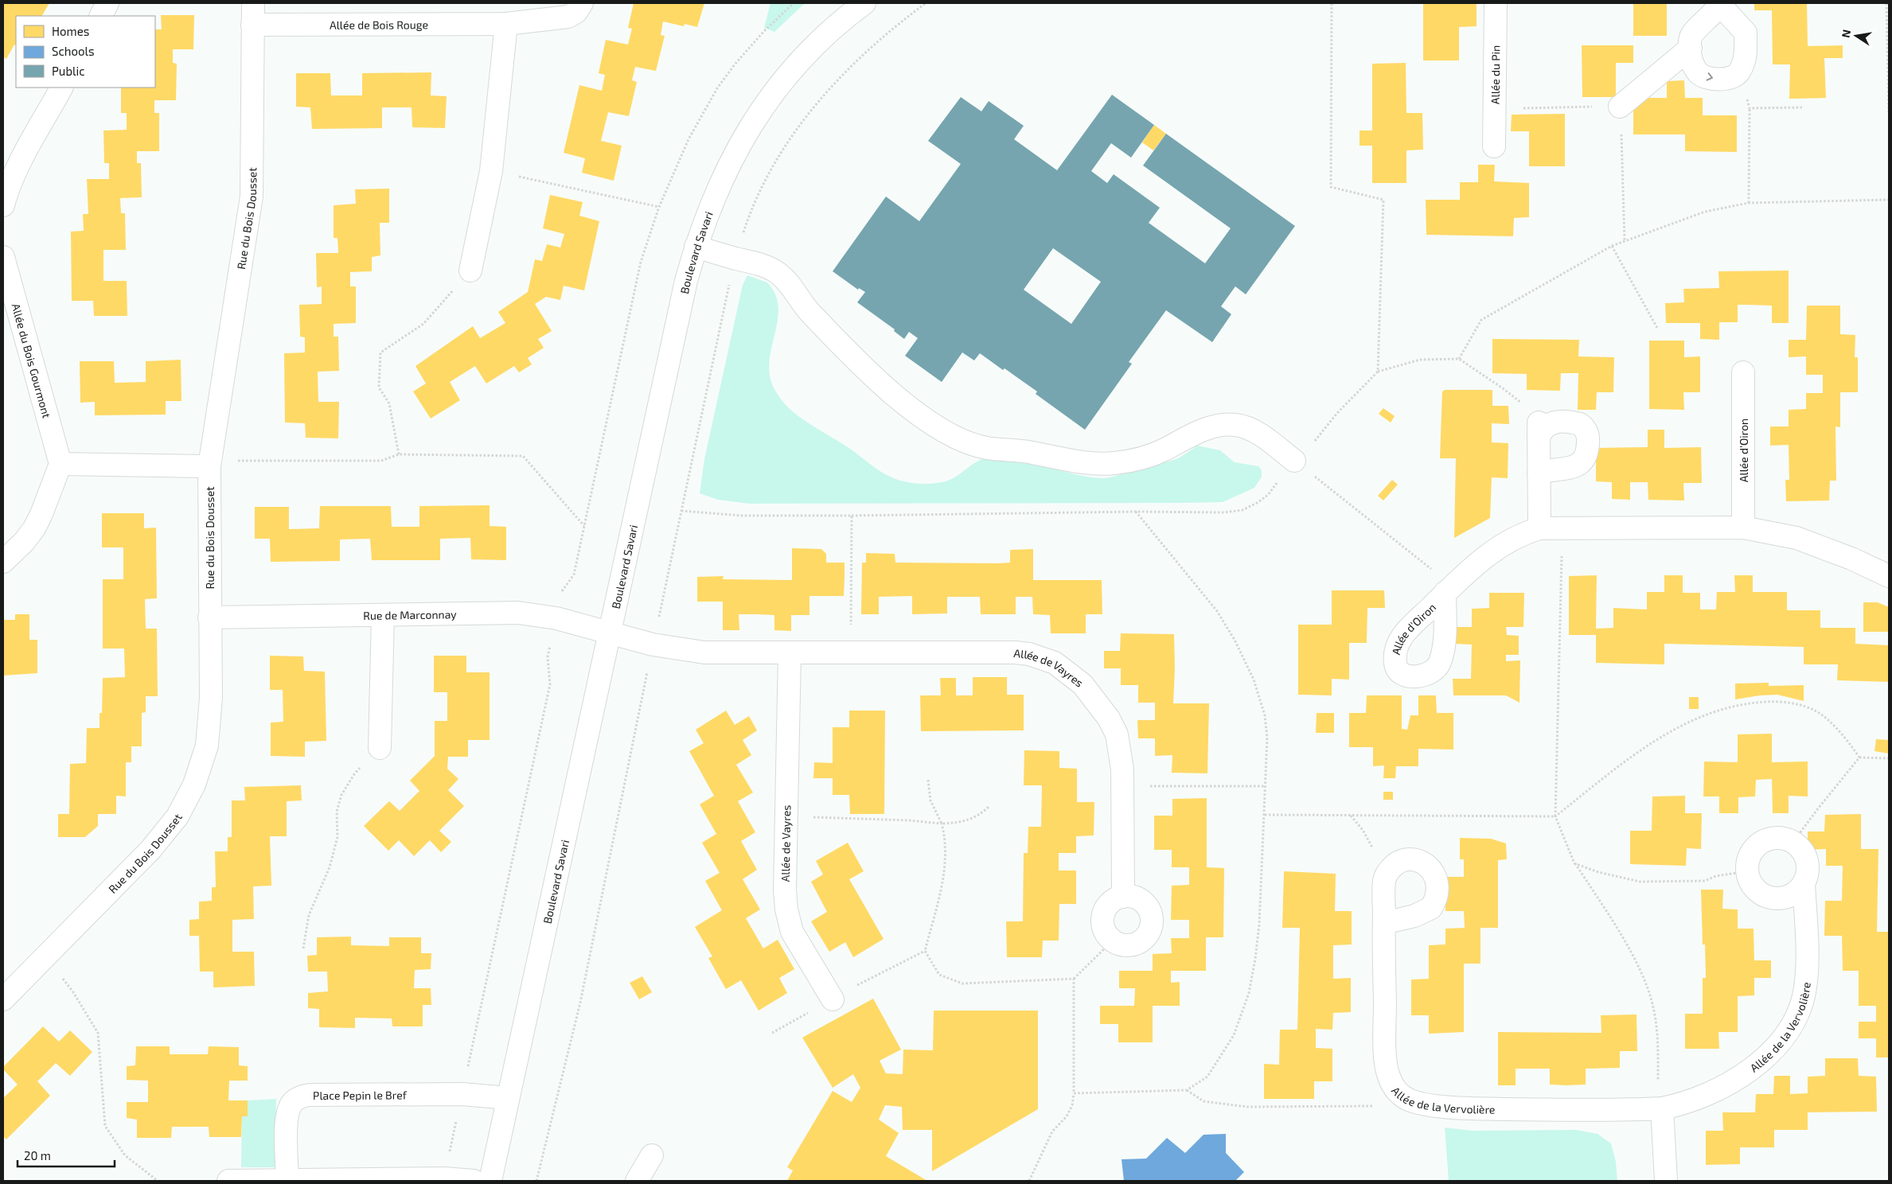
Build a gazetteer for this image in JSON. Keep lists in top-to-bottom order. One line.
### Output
{"streets":{"street":["Allée de Bois Rouge","Allée du Pin","Rue du Bois Dousset","Boulevard Savari","Allée du Bois Gourmont","Allée d'Oiron","Rue de Marconnay","Allée de Vayres","Allée de la Vervolière","Place Pepin le Bref"]},"crossings":[["Allée de Bois Rouge","Rue du Bois Dousset"],["Rue du Bois Dousset","Rue de Marconnay"],["Boulevard Savari","Rue de Marconnay"],["Boulevard Savari","Allée de Vayres"],["Boulevard Savari","Place Pepin le Bref"],["Rue de Marconnay","Allée de Vayres"]],"legend":["Homes","Schools","Public"],"scale_bar":"20 m","north":"left"}
